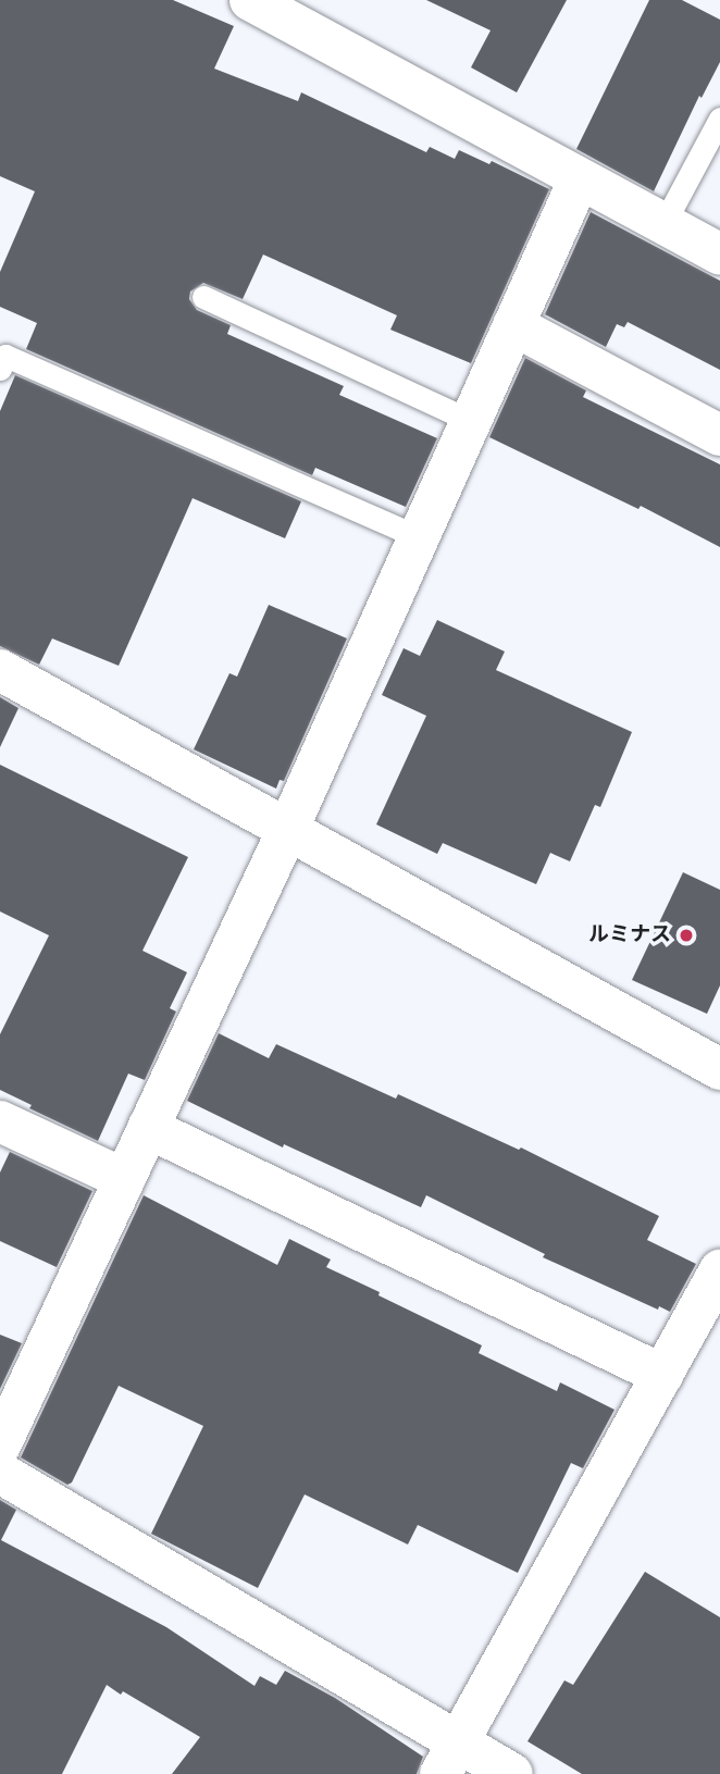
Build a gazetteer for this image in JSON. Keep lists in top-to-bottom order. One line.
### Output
{"places":["ルミナス"]}
